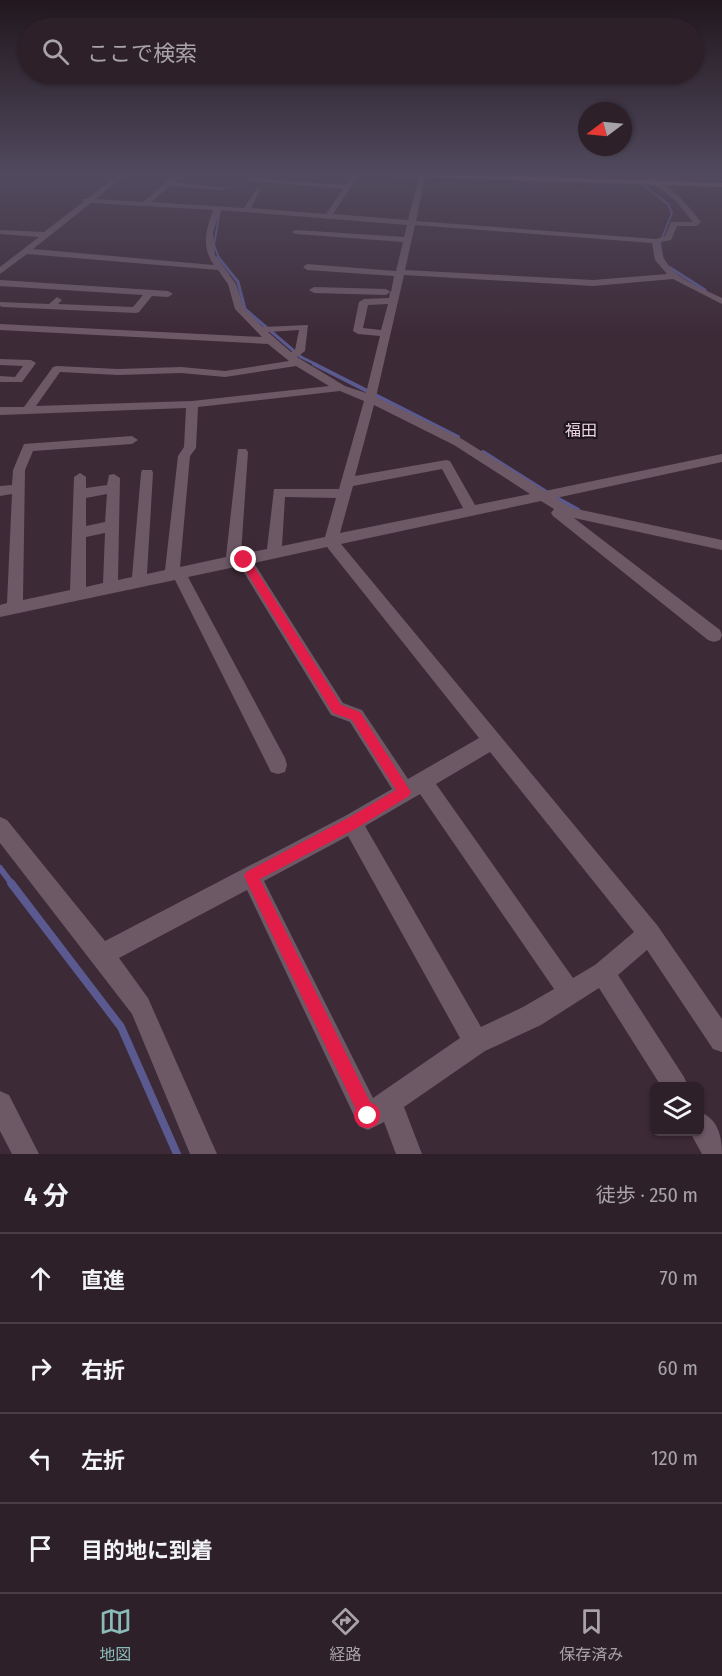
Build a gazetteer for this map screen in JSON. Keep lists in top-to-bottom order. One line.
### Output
{"districts":["福田"],"north":"left","page":{"search":"ここで検索","heading":["4 分","徒歩 · 250 m"],"list":[["直進","70 m"],["右折","60 m"],["左折","120 m"],"目的地に到着"],"nav":["地図","経路","保存済み"]}}
